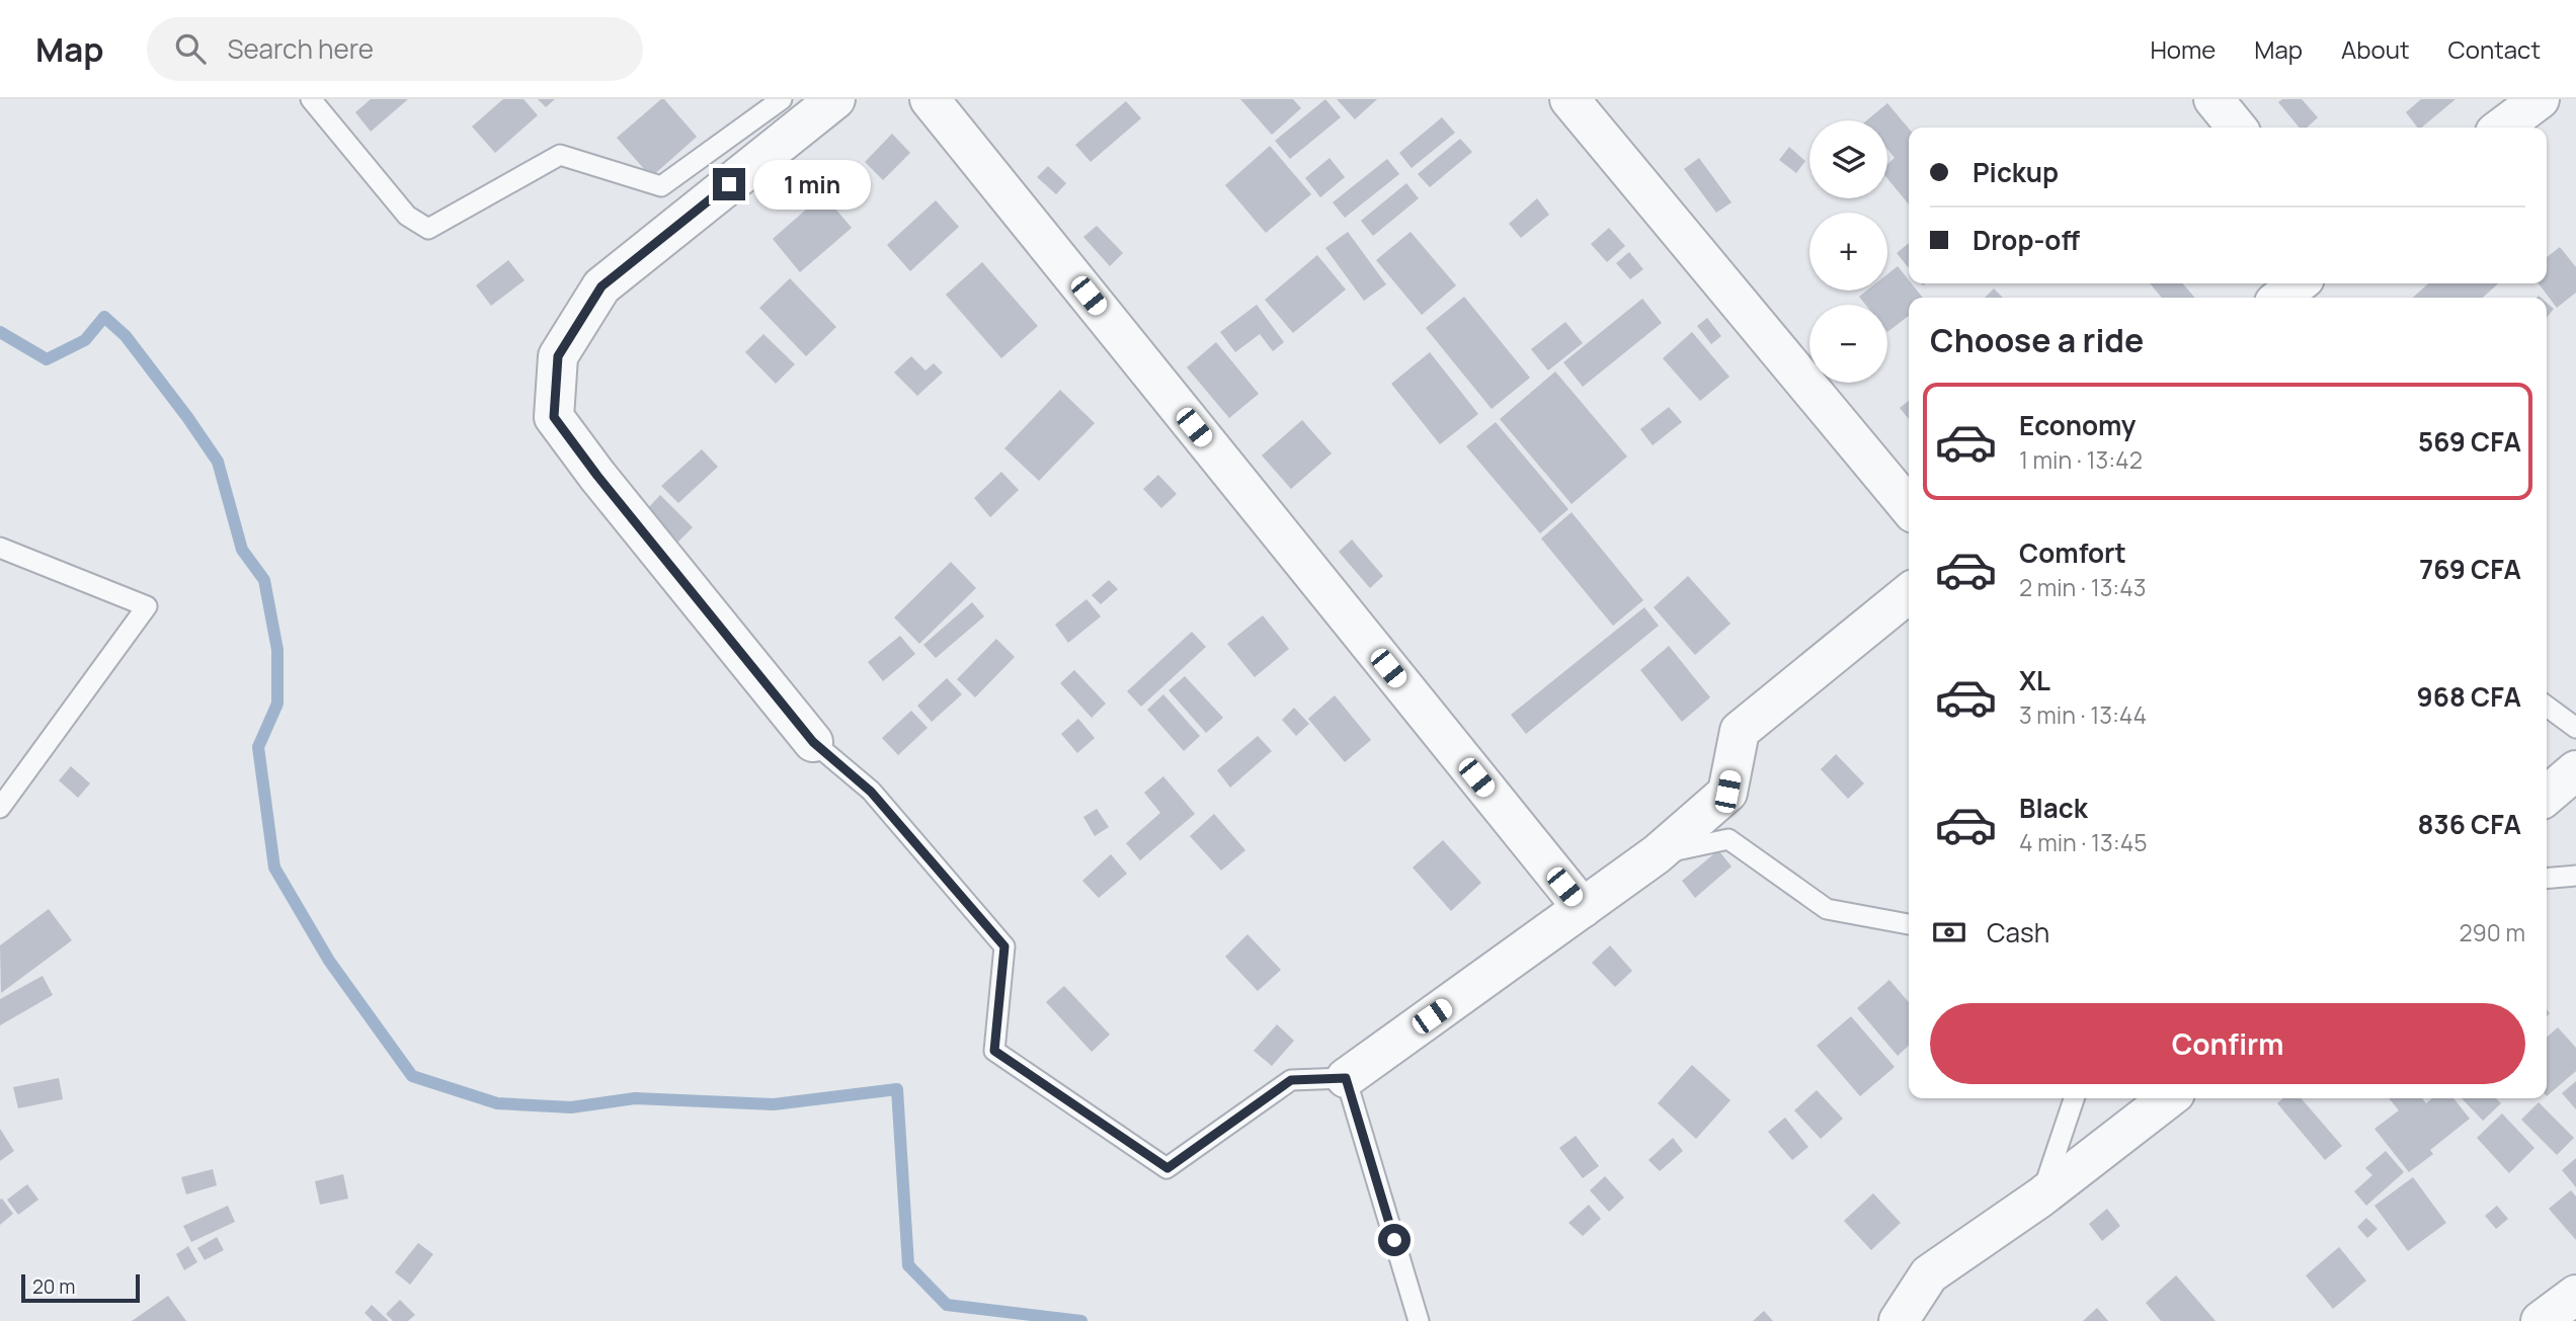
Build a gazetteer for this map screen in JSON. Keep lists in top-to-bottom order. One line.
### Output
{"scale_bar":"20 m","page":{"header":"Map","search":"Search here","nav":["Home","Map","About","Contact"],"map_buttons":["+","−"],"banner":["Pickup","Drop-off"],"bubble":"1 min","heading":"Choose a ride","list":[{"name":"Economy","note":"1 min · 13:42","value":"569 CFA"},{"name":"Comfort","note":"2 min · 13:43","value":"769 CFA"},{"name":"XL","note":"3 min · 13:44","value":"968 CFA"},{"name":"Black","note":"4 min · 13:45","value":"836 CFA"}],"pay":["Cash","290 m"],"buttons":"Confirm","scale":"20 m"}}
